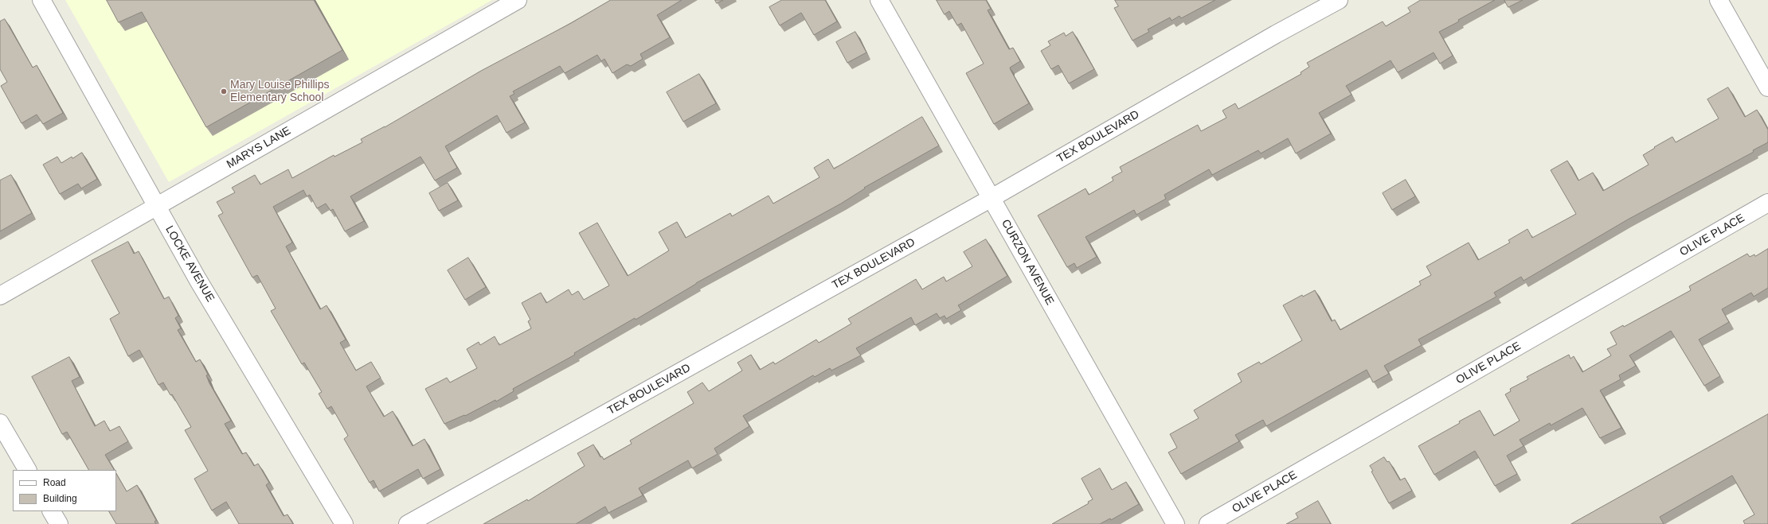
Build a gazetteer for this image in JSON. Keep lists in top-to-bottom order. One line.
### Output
{"streets":{"street":["TEX BOULEVARD","MARYS LANE","OLIVE PLACE","CURZON AVENUE","LOCKE AVENUE"]},"crossings":[["TEX BOULEVARD","CURZON AVENUE"],["MARYS LANE","LOCKE AVENUE"]],"places":["Mary Louise Phillips Elementary School"],"legend":["Road","Building"]}
